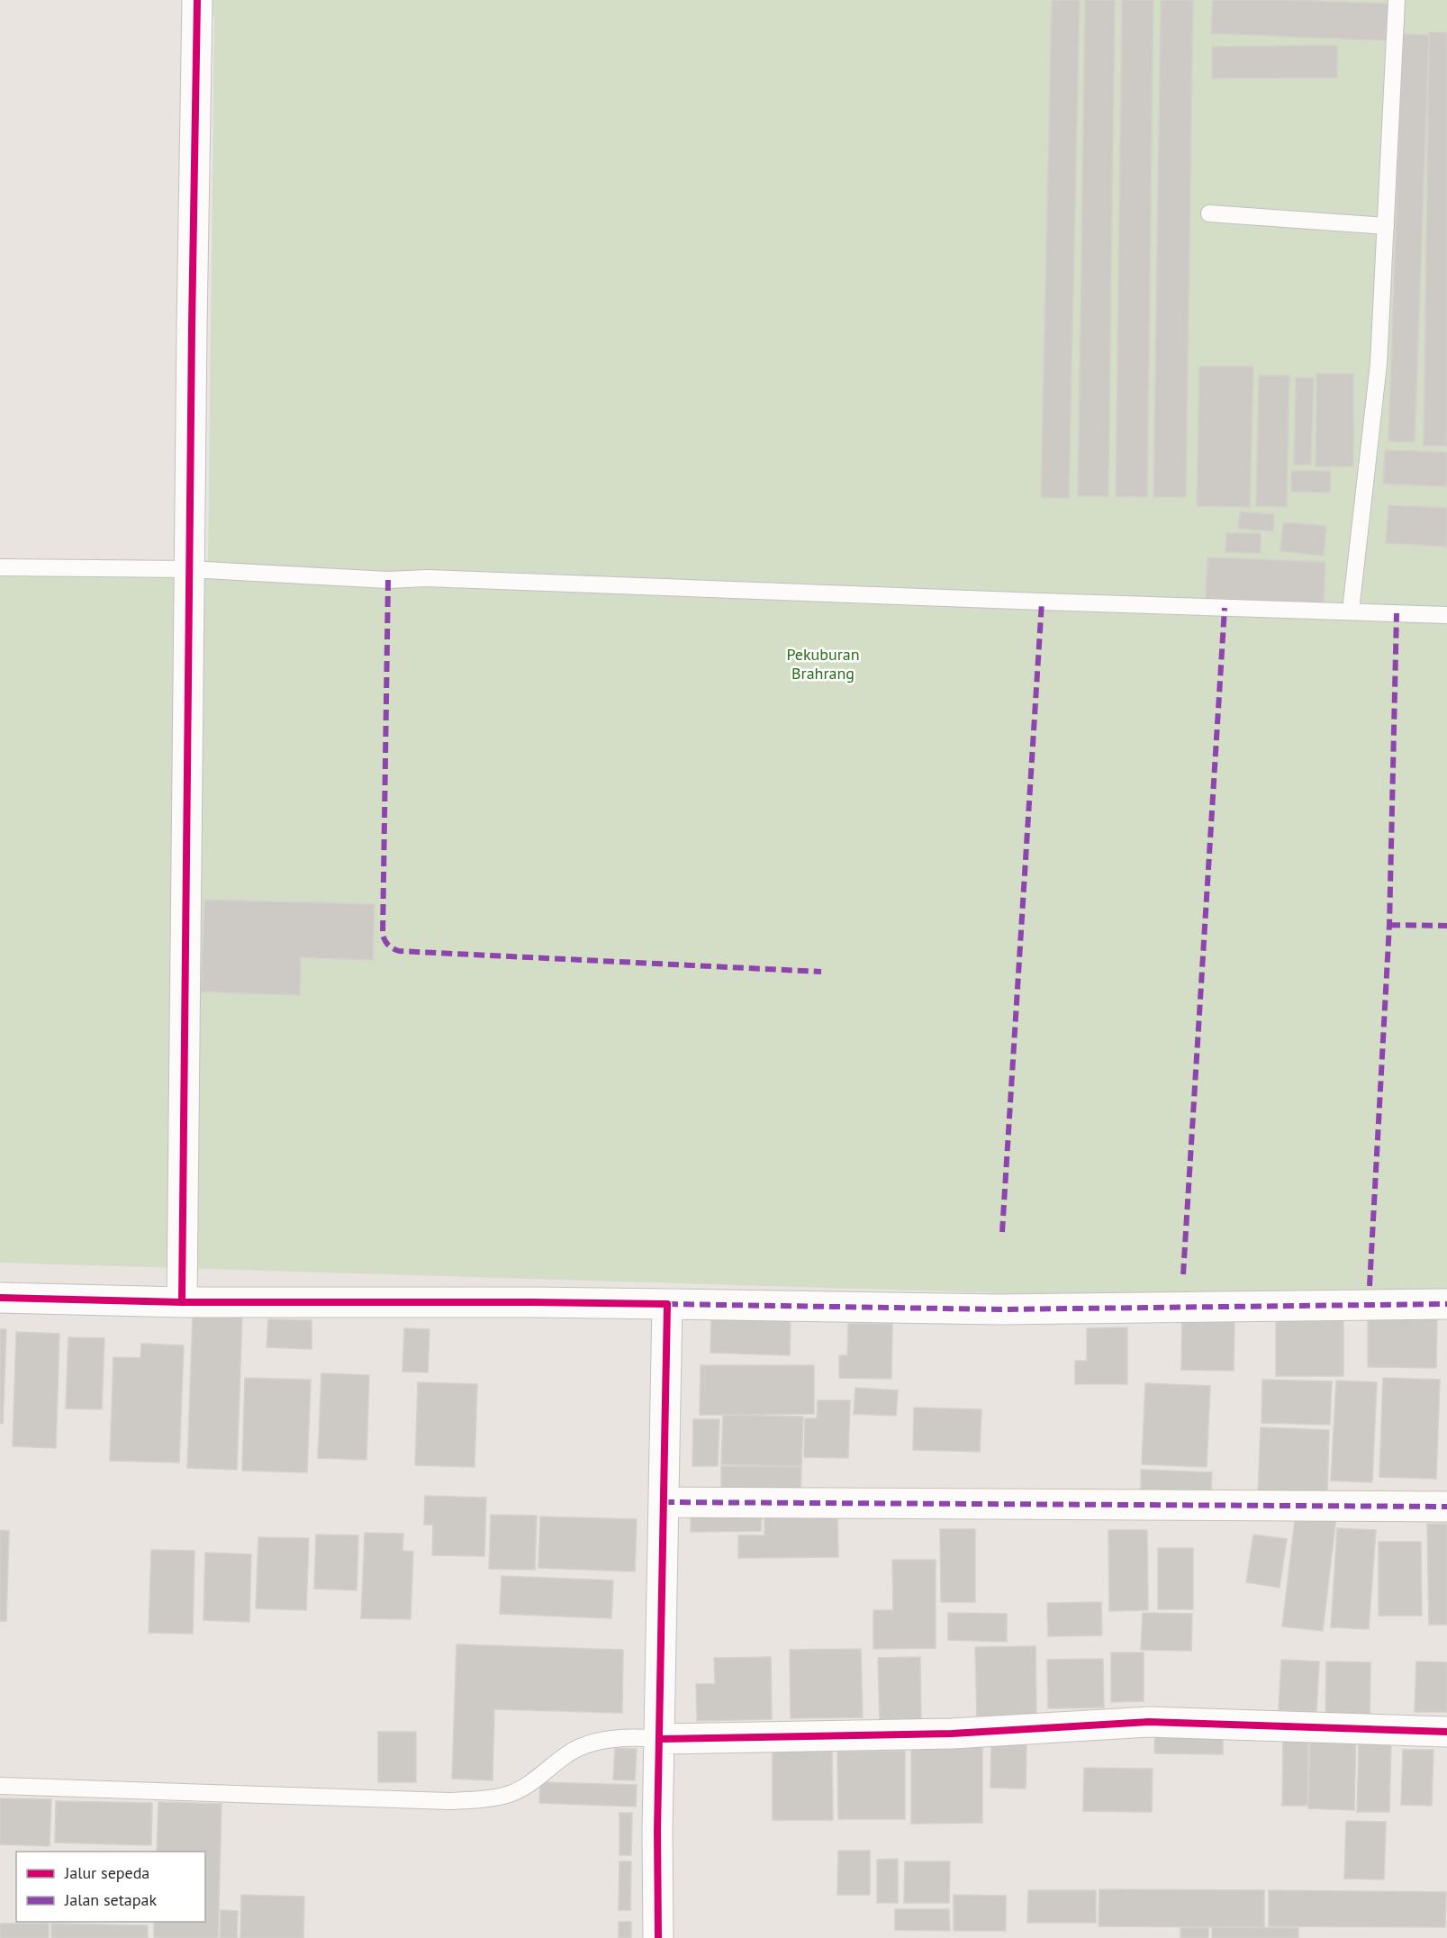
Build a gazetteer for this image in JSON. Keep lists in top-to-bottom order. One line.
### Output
{"parks":["Pekuburan Brahrang"],"legend":["Jalur sepeda","Jalan setapak"]}
